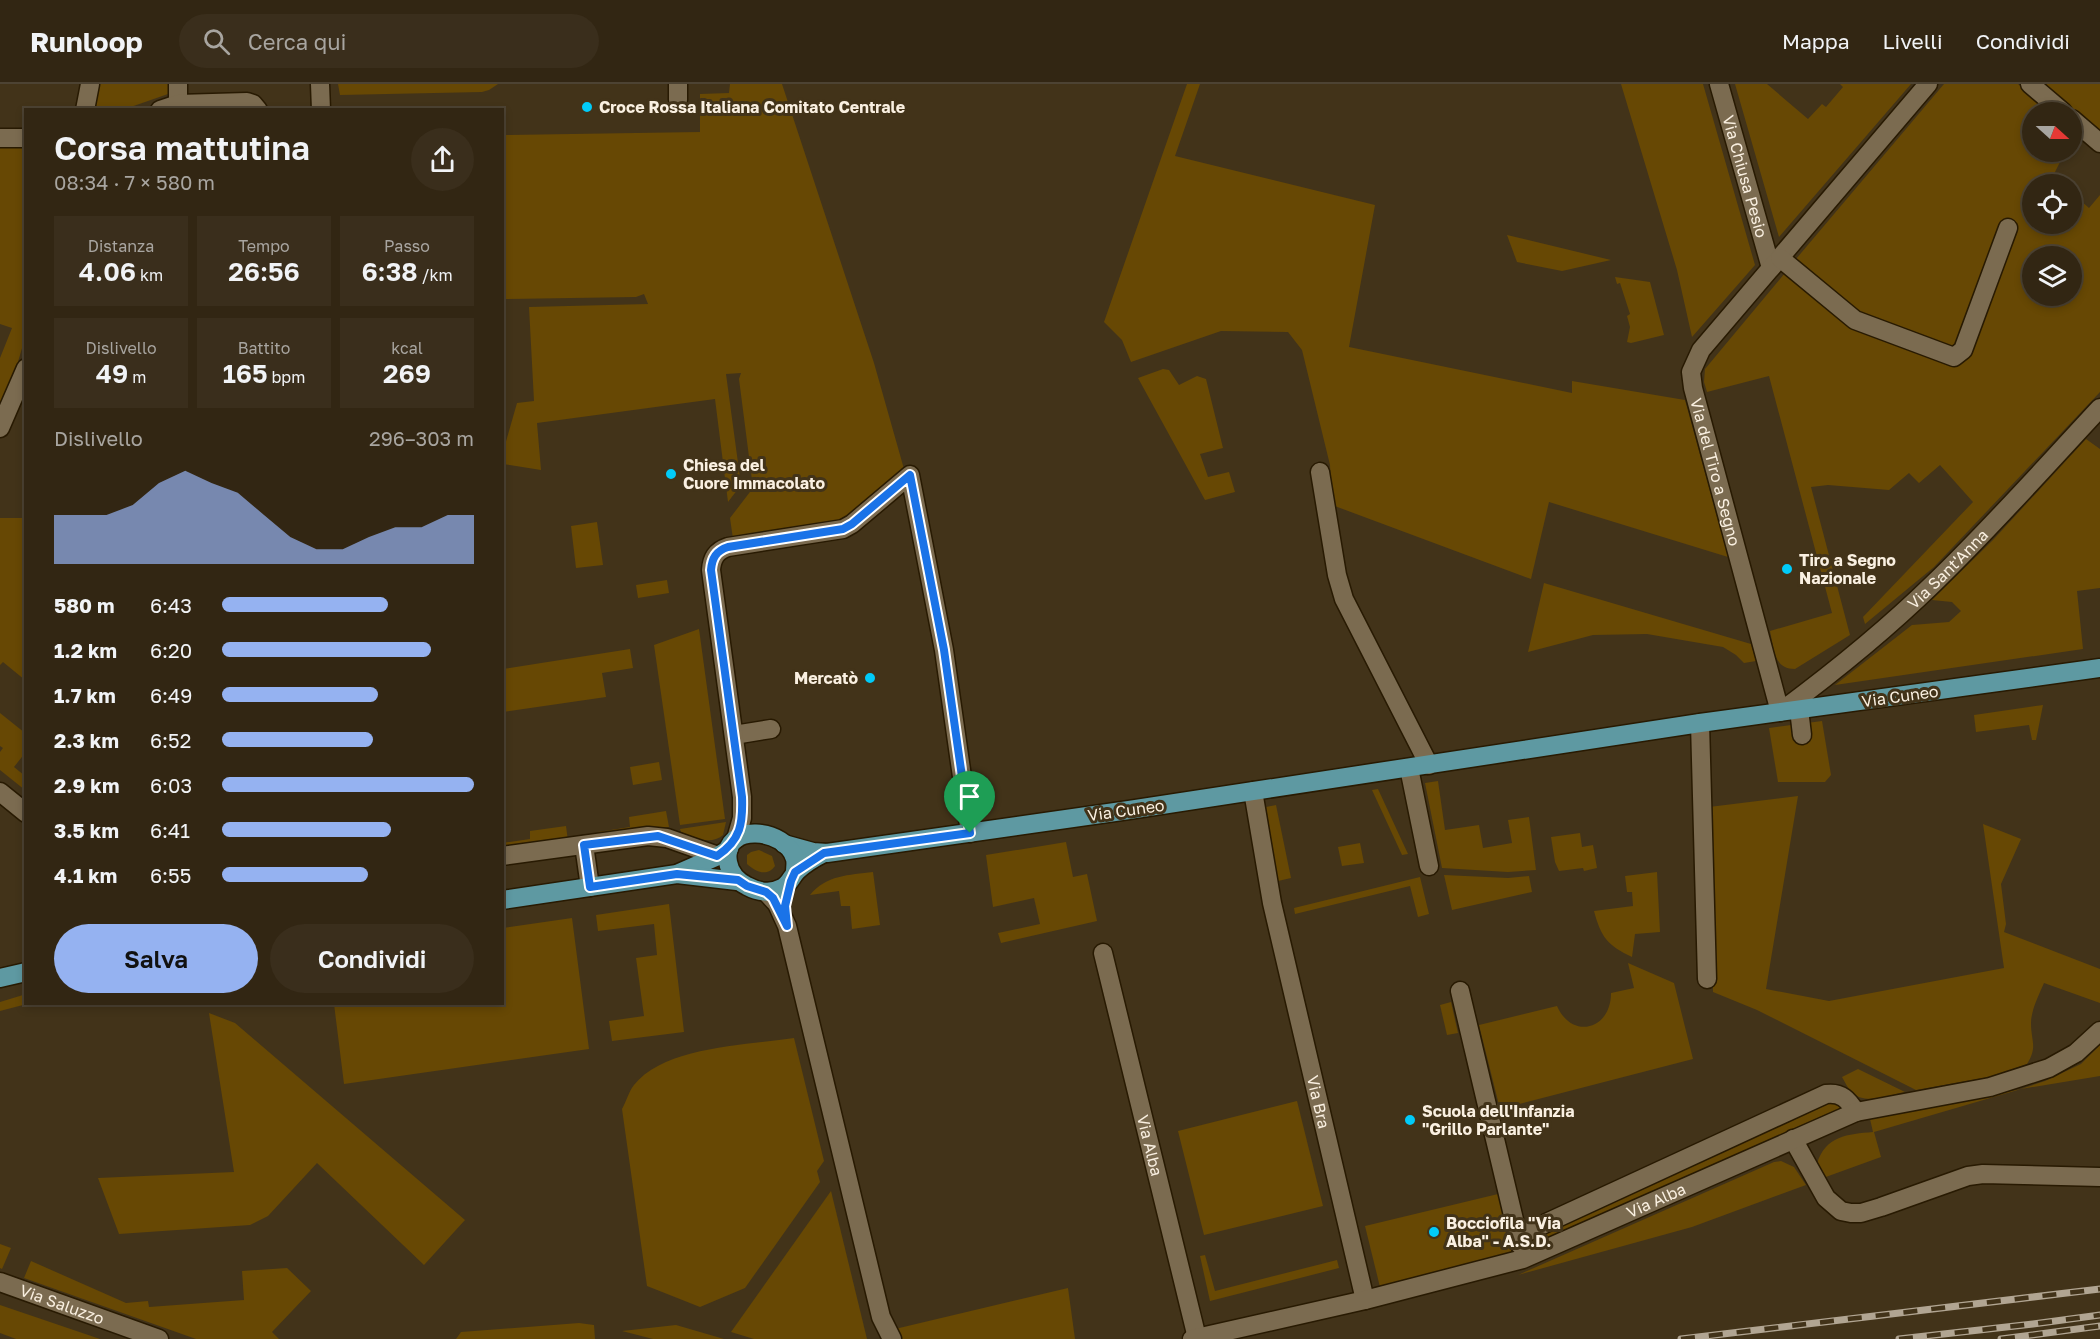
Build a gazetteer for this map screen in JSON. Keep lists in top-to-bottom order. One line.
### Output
{"streets":{"main road":["Via Cuneo"],"street":["Via Chiusa Pesio","Via del Tiro a Segno","Via Sant'Anna","Via Bra","Via Alba","Via Saluzzo"]},"crossings":[["Via Chiusa Pesio","Via del Tiro a Segno"],["Via del Tiro a Segno","Via Sant'Anna"],["Via del Tiro a Segno","Via Cuneo"],["Via Sant'Anna","Via Cuneo"],["Via Cuneo","Via Bra"],["Via Bra","Via Alba"]],"places":["Croce Rossa Italiana Comitato Centrale","Chiesa del Cuore Immacolato","Tiro a Segno Nazionale","Mercatò","Scuola dell'Infanzia \"Grillo Parlante\"","Bocciofila \"Via Alba\" - A.S.D."],"north":"right","page":{"header":"Runloop","search":"Cerca qui","nav":["Mappa","Livelli","Condividi"],"heading":["Corsa mattutina","08:34 · 7 × 580 m"],"stats":[["Distanza","4.06 km"],["Tempo","26:56"],["Passo","6:38 /km"],["Dislivello","49 m"],["Battito","165 bpm"],["kcal","269"]],"chart":["Dislivello","296–303 m"],"list":[{"name":"580 m","note":"6:43"},{"name":"1.2 km","note":"6:20"},{"name":"1.7 km","note":"6:49"},{"name":"2.3 km","note":"6:52"},{"name":"2.9 km","note":"6:03"},{"name":"3.5 km","note":"6:41"},{"name":"4.1 km","note":"6:55"}],"buttons":["Salva","Condividi"]}}
